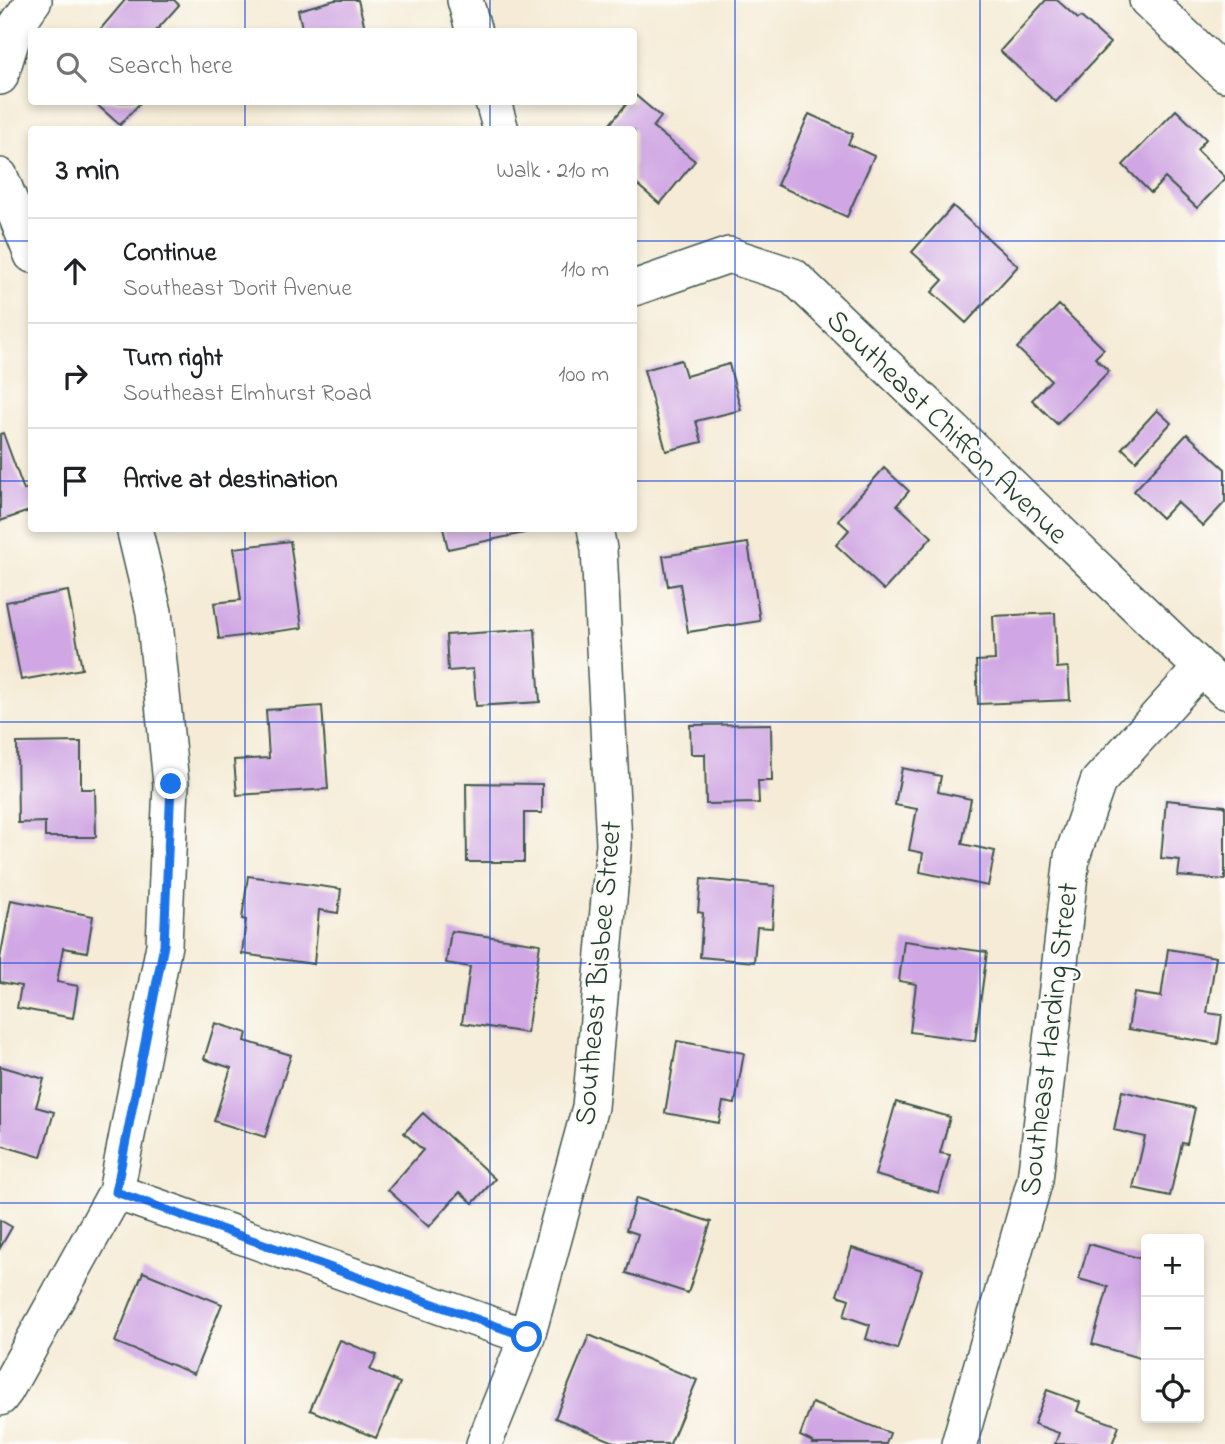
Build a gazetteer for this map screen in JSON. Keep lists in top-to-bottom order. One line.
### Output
{"streets":{"street":["Southeast Chiffon Avenue","Southeast Bisbee Street","Southeast Harding Street"]},"crossings":[["Southeast Chiffon Avenue","Southeast Harding Street"]],"page":{"search":"Search here","heading":["3 min","Walk · 210 m"],"list":[["Continue","Southeast Dorit Avenue","110 m"],["Turn right","Southeast Elmhurst Road","100 m"],"Arrive at destination"],"map_buttons":["+","−"]}}
